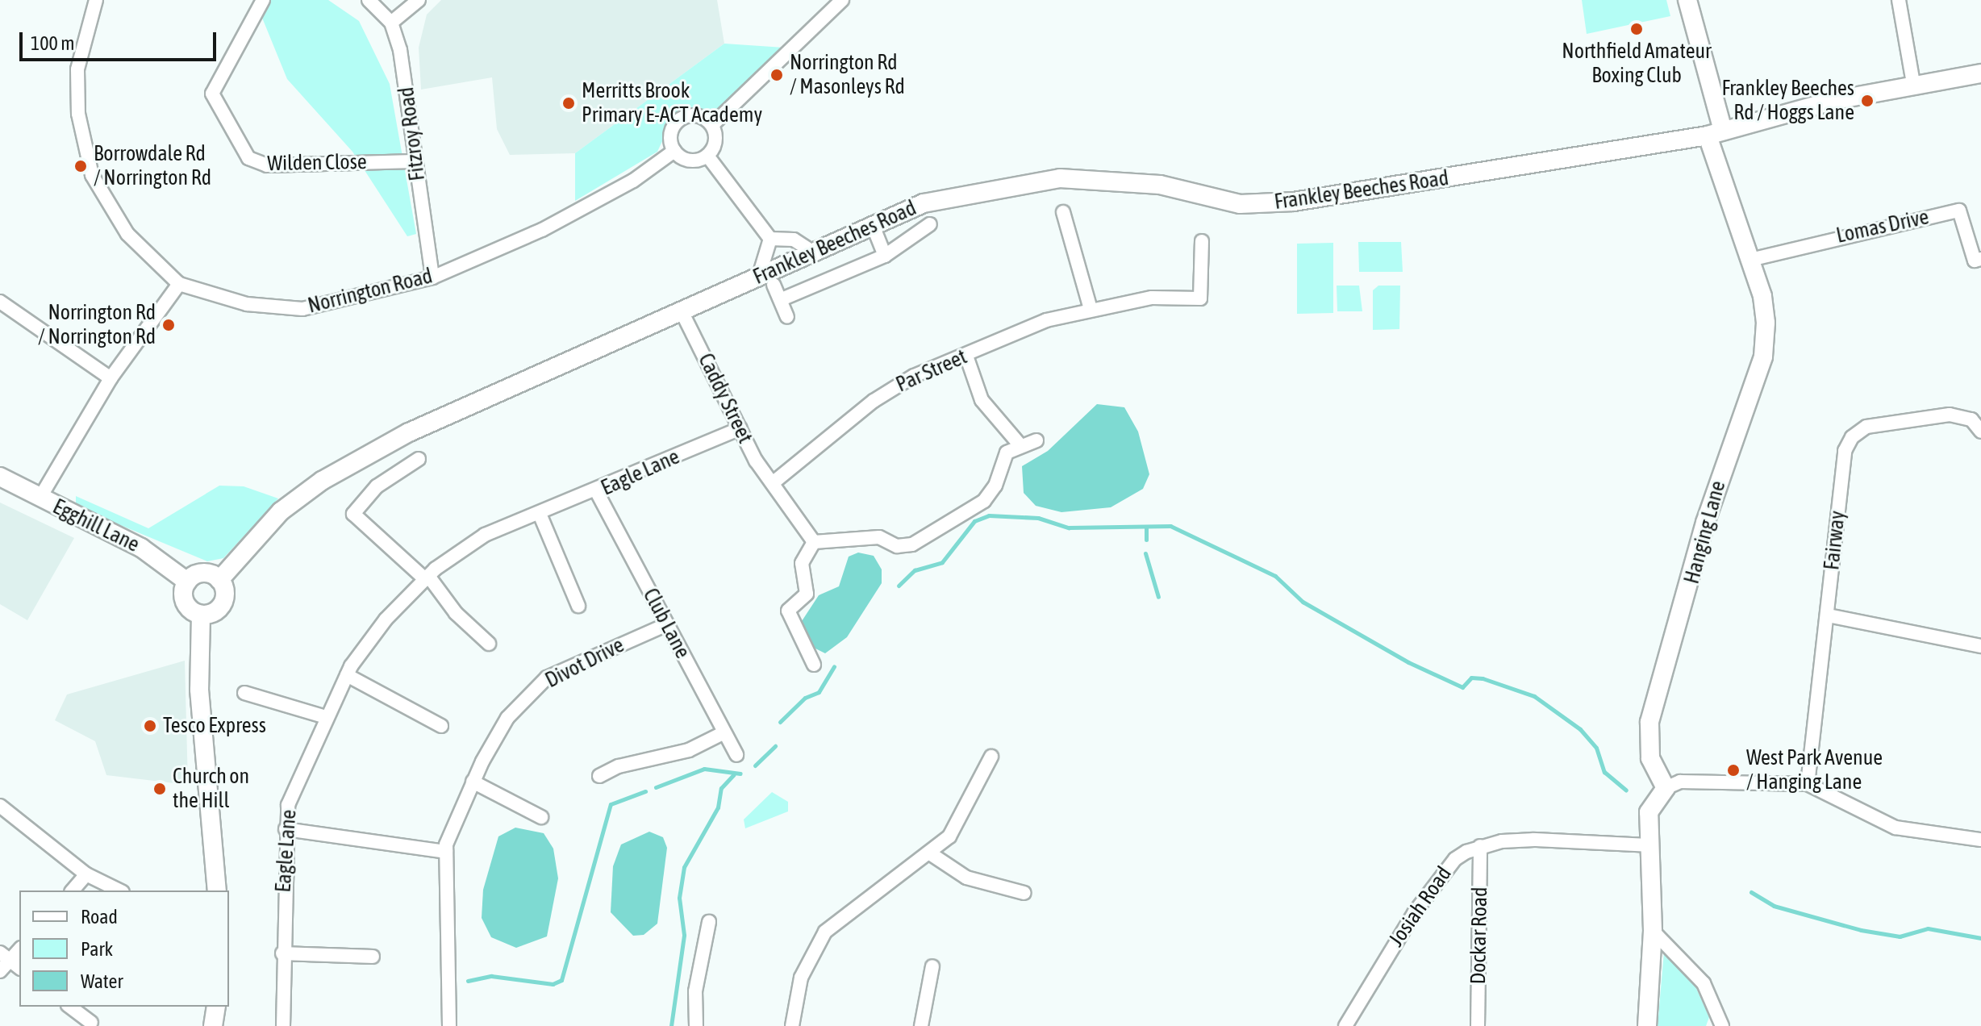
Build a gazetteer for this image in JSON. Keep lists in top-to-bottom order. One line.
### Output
{"streets":{"street":["Fitzroy Road","Wilden Close","Frankley Beeches Road","Lomas Drive","Norrington Road","Par Street","Caddy Street","Eagle Lane","Egghill Lane","Hanging Lane","Fairway","Club Lane","Divot Drive","Josiah Road","Dockar Road"]},"crossings":[["Fitzroy Road","Wilden Close"],["Fitzroy Road","Norrington Road"],["Frankley Beeches Road","Caddy Street"],["Frankley Beeches Road","Egghill Lane"],["Frankley Beeches Road","Hanging Lane"],["Lomas Drive","Hanging Lane"],["Par Street","Caddy Street"],["Caddy Street","Eagle Lane"],["Eagle Lane","Club Lane"],["Club Lane","Divot Drive"],["Josiah Road","Dockar Road"]],"places":["Northfield Amateur Boxing Club","Norrington Rd / Masonleys Rd","Frankley Beeches Rd / Hoggs Lane","Merritts Brook Primary E-ACT Academy","Borrowdale Rd / Norrington Rd","Norrington Rd / Norrington Rd","Tesco Express","West Park Avenue / Hanging Lane","Church on the Hill"],"legend":["Road","Park","Water"],"scale_bar":"100 m"}
